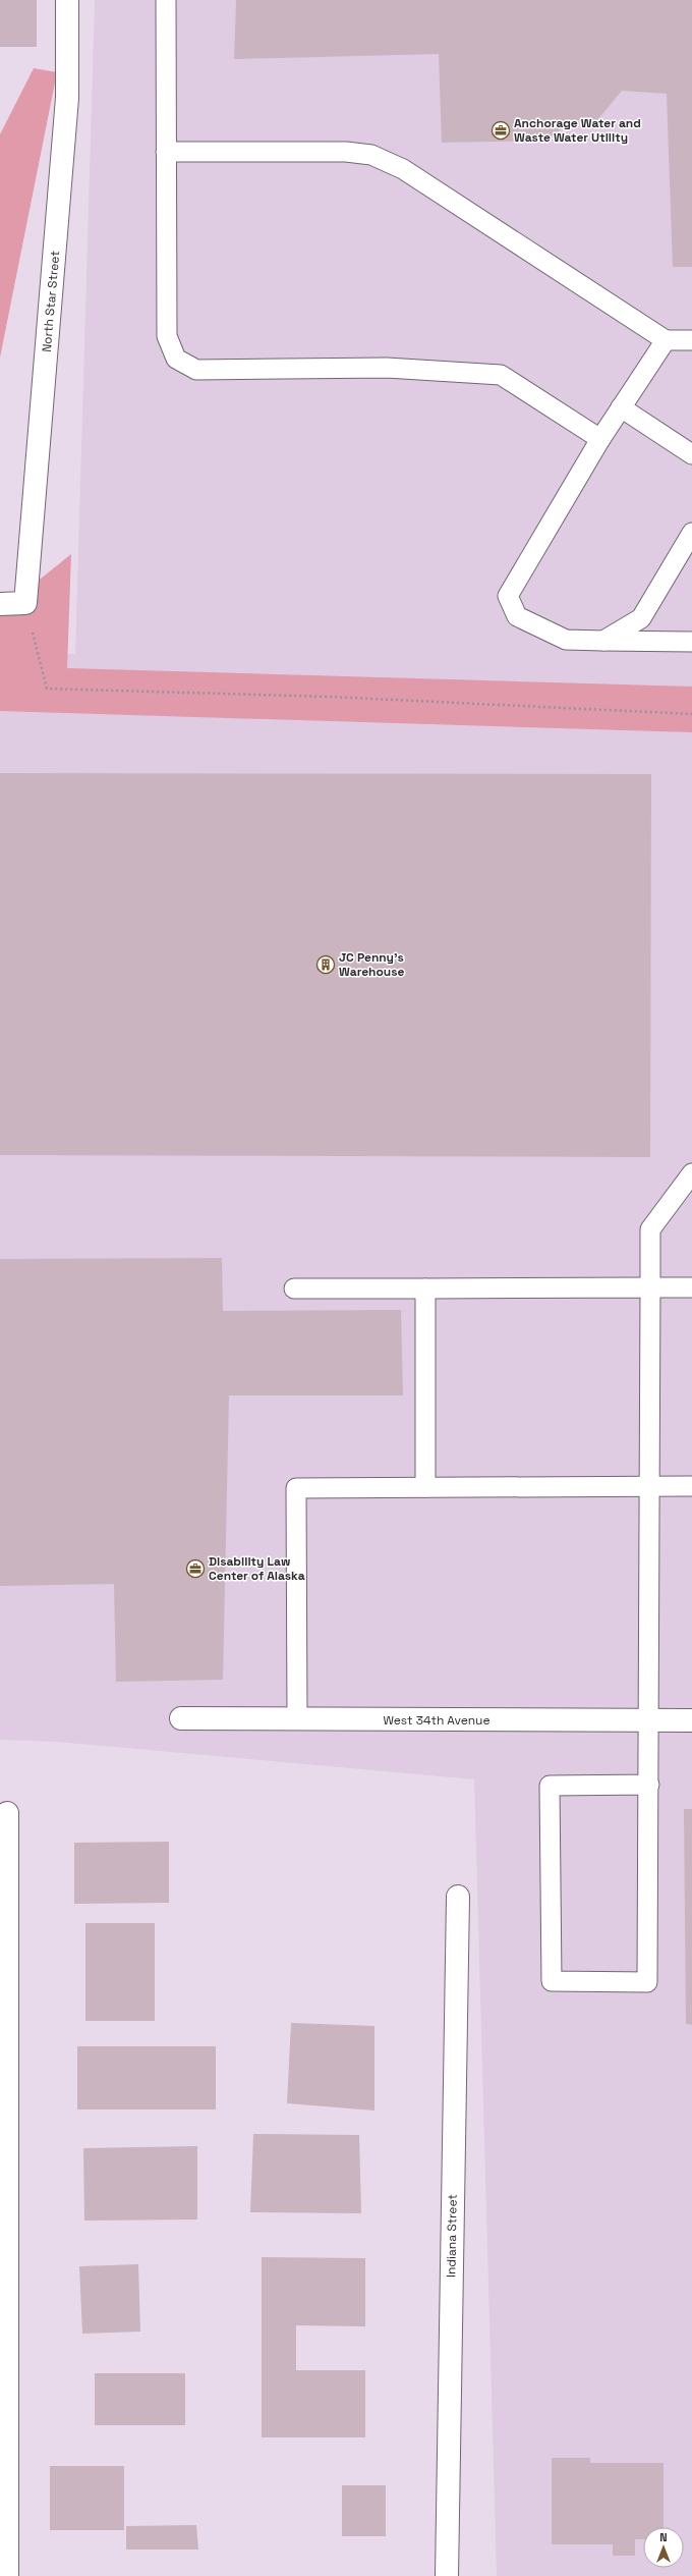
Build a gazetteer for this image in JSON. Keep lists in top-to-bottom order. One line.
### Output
{"streets":{"street":["North Star Street","West 34th Avenue","Indiana Street"]},"places":{"office":["Anchorage Water and Waste Water Utility","Disability Law Center of Alaska"],"building":["JC Penny's Warehouse"]},"north":"top"}
